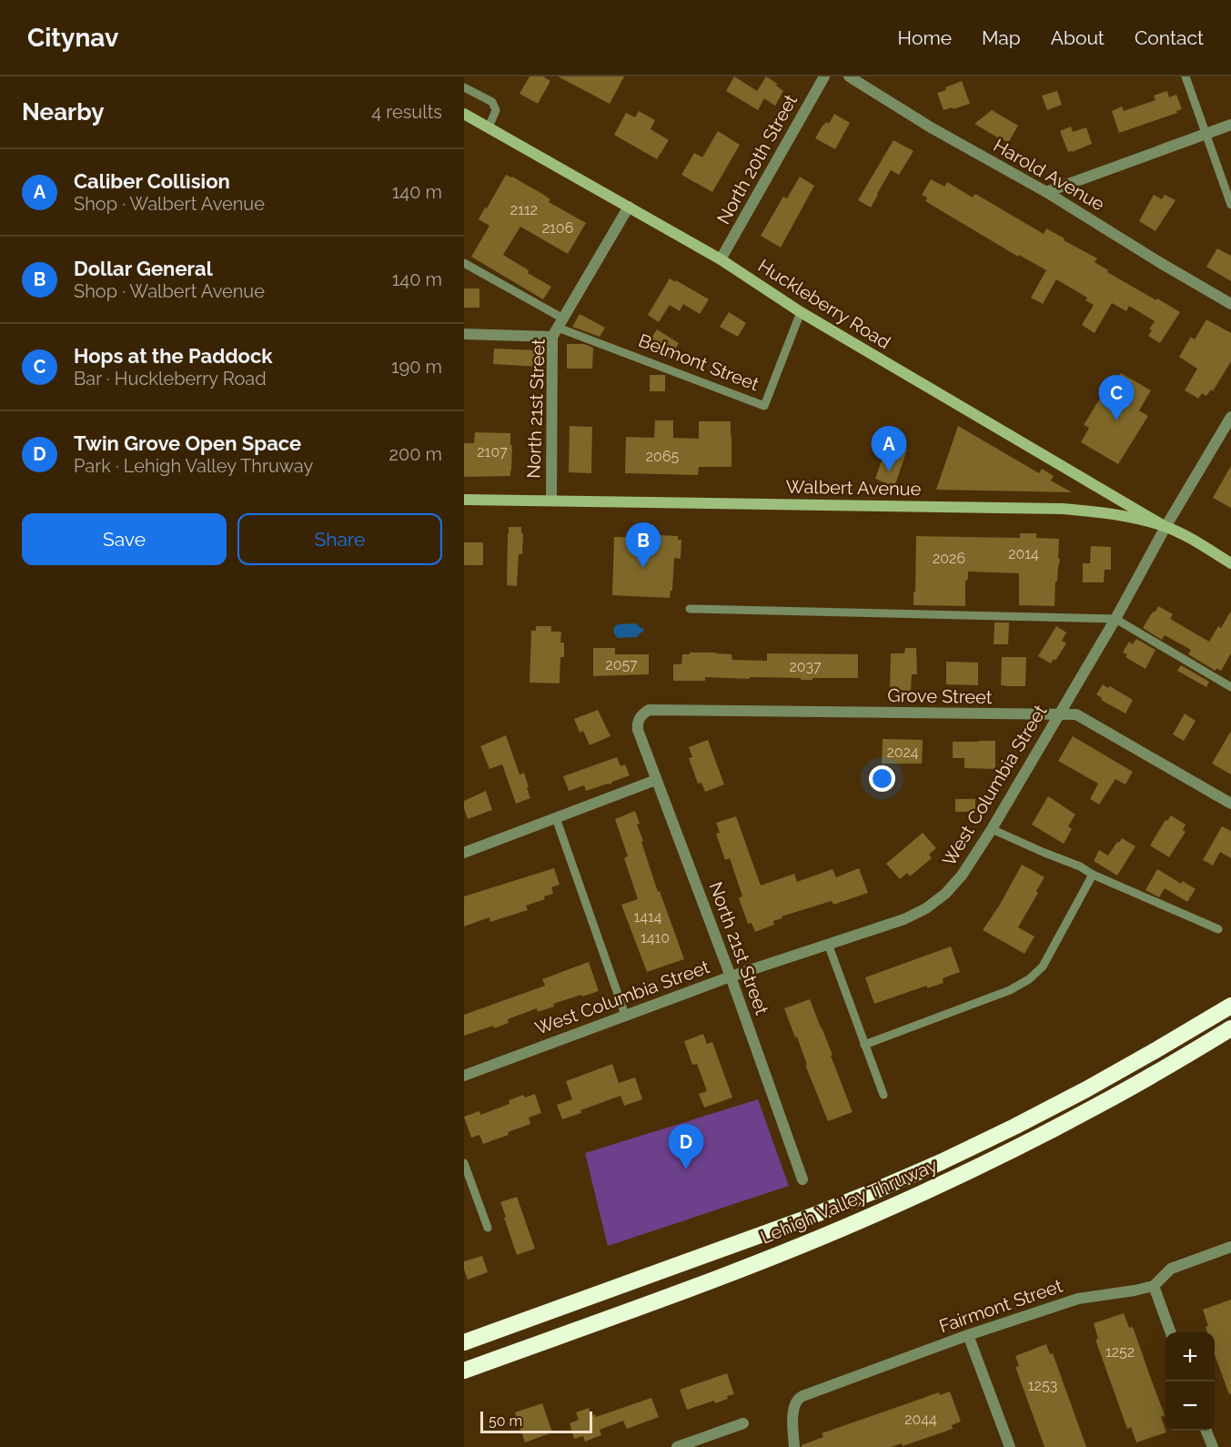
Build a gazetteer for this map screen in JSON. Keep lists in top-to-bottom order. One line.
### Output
{"streets":{"highway":["Lehigh Valley Thruway"],"street":["North 20th Street","Harold Avenue","Huckleberry Road","Belmont Street","North 21st Street","Walbert Avenue","Grove Street","West Columbia Street","Fairmont Street"]},"crossings":[["North 20th Street","Huckleberry Road"],["Huckleberry Road","Belmont Street"],["Huckleberry Road","North 21st Street"],["Huckleberry Road","Walbert Avenue"],["Huckleberry Road","West Columbia Street"],["Belmont Street","North 21st Street"],["North 21st Street","Walbert Avenue"],["North 21st Street","Grove Street"],["North 21st Street","West Columbia Street"],["Walbert Avenue","West Columbia Street"],["Grove Street","West Columbia Street"]],"house_numbers":["2112","2106","2107","2065","2014","2026","2057","2037","2024","1414","1410","1252","1253","2044"],"scale_bar":"50 m","page":{"header":"Citynav","nav":["Home","Map","About","Contact"],"heading":["Nearby","4 results"],"list":[{"mark":"A","name":"Caliber Collision","note":"Shop · Walbert Avenue","value":"140 m"},{"mark":"B","name":"Dollar General","note":"Shop · Walbert Avenue","value":"140 m"},{"mark":"C","name":"Hops at the Paddock","note":"Bar · Huckleberry Road","value":"190 m"},{"mark":"D","name":"Twin Grove Open Space","note":"Park · Lehigh Valley Thruway","value":"200 m"}],"pins":["C","A","B","D"],"buttons":["Save","Share"],"map_buttons":["+","−"],"scale":"50 m"}}
